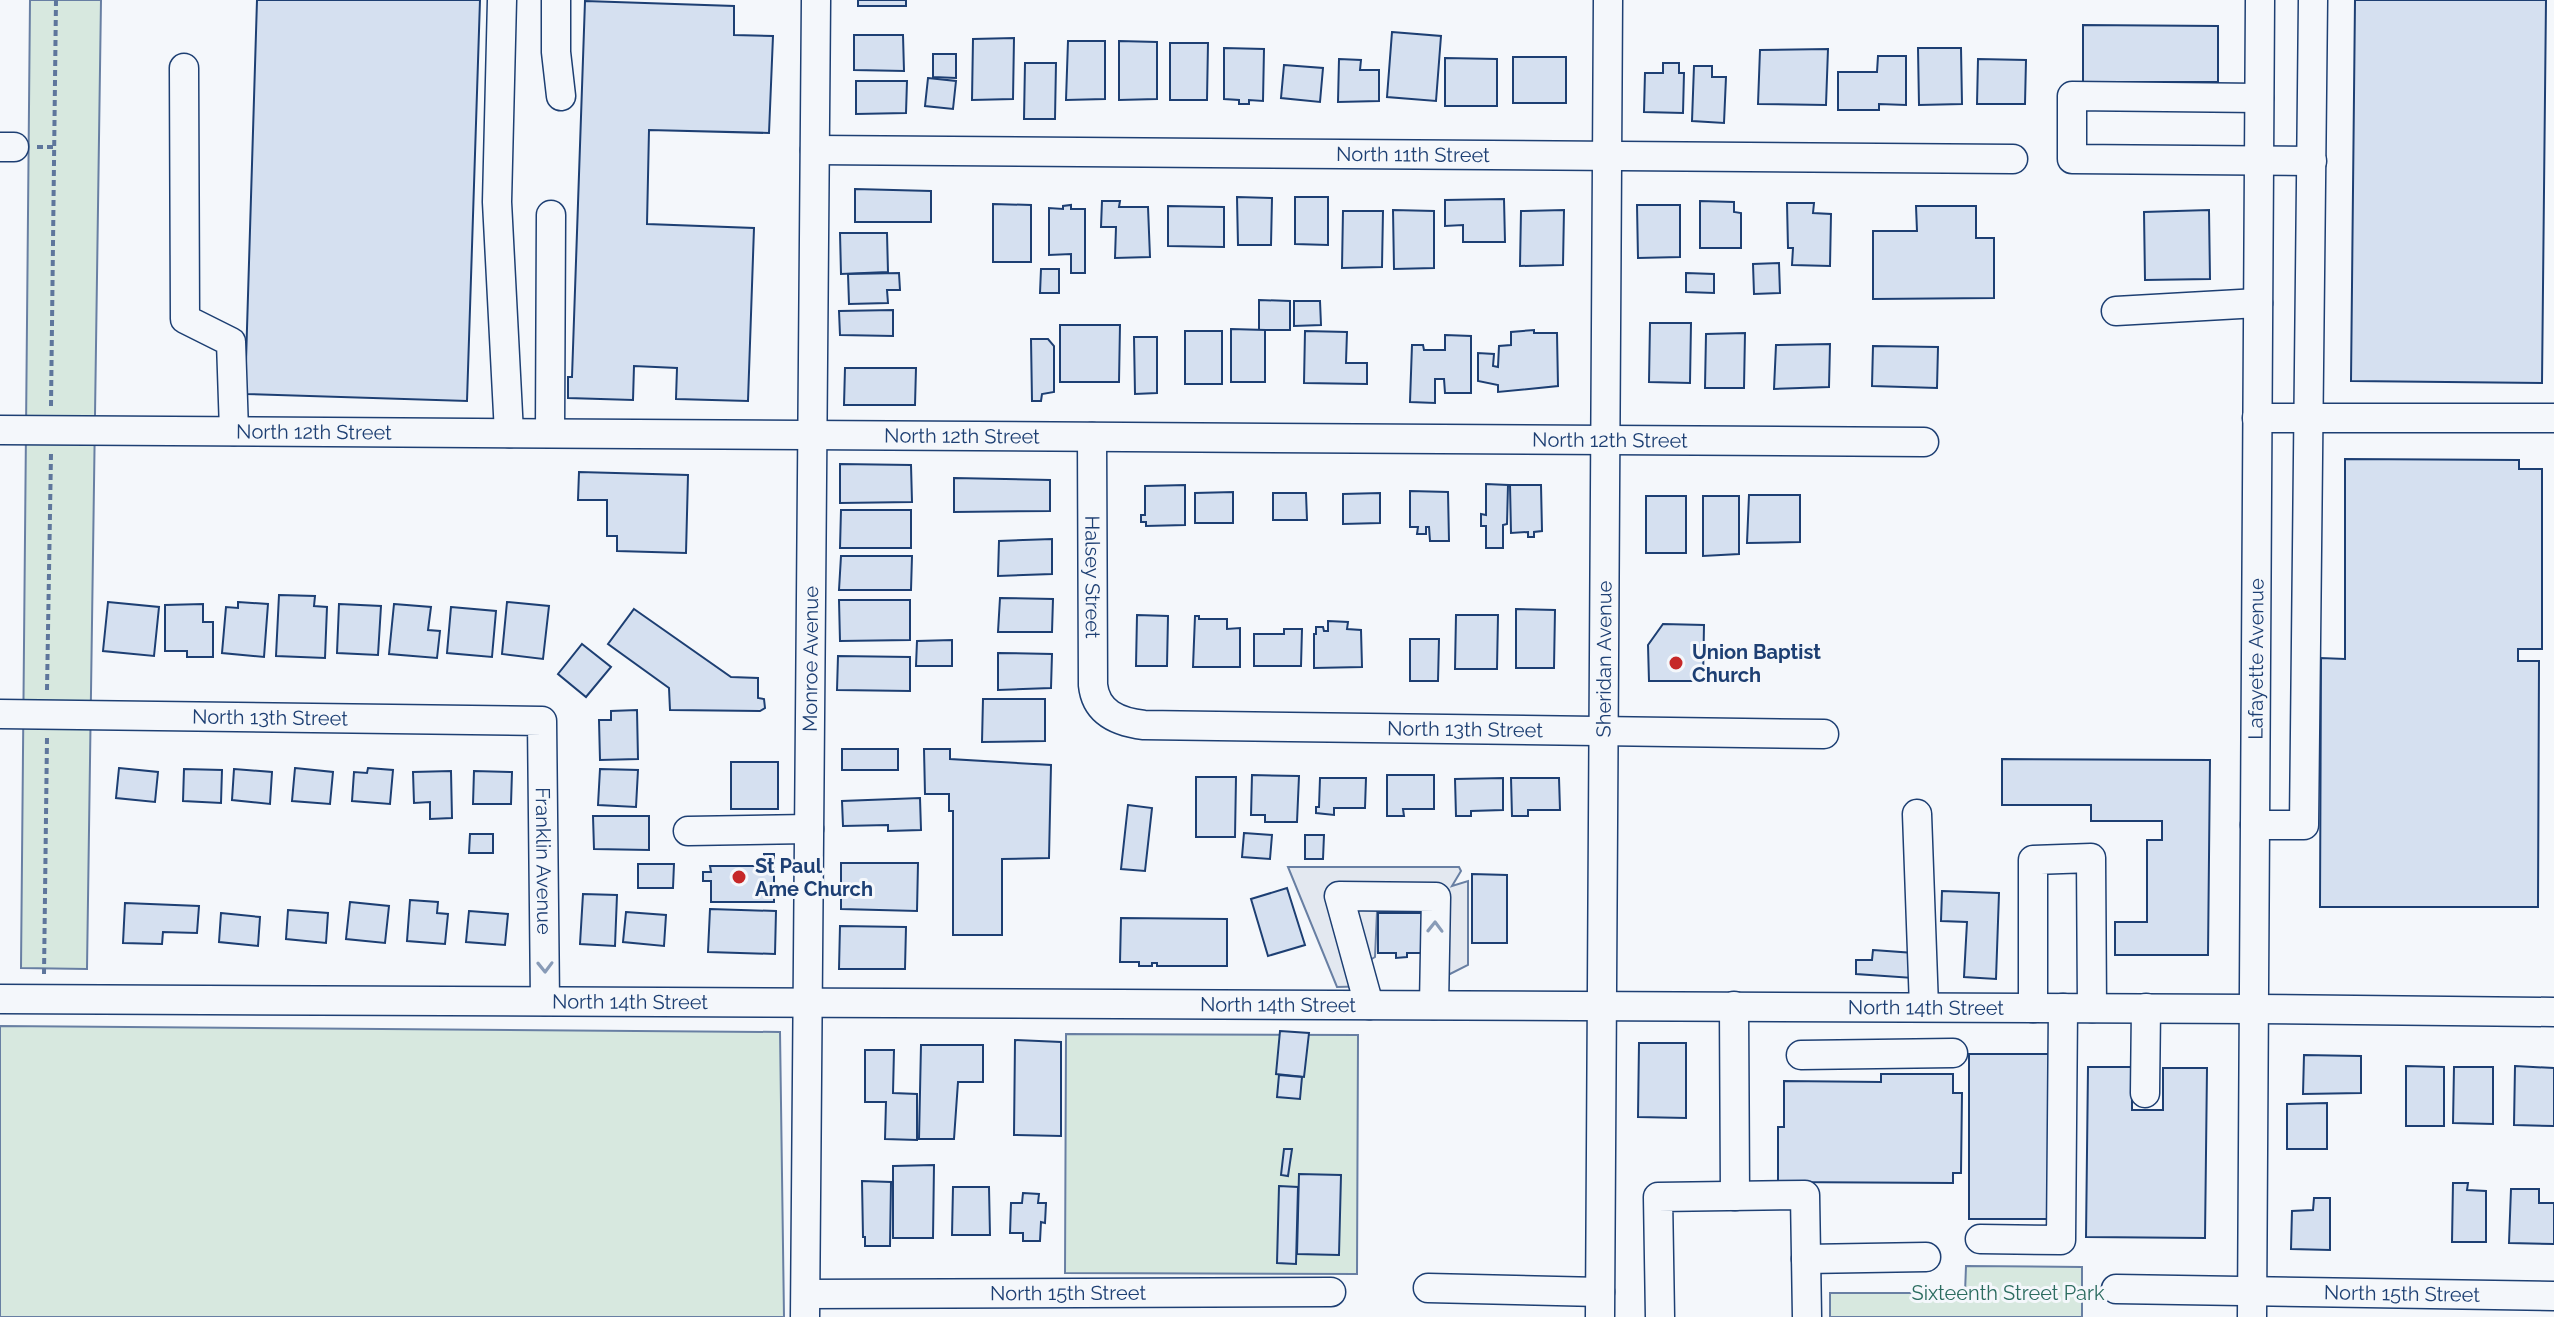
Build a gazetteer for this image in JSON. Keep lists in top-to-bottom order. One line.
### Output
{"streets":{"street":["North 11th Street","North 12th Street","Halsey Street","Monroe Avenue","Sheridan Avenue","Lafayette Avenue","North 13th Street","Franklin Avenue","North 14th Street","North 15th Street"]},"crossings":[["North 11th Street","Monroe Avenue"],["North 11th Street","Sheridan Avenue"],["North 12th Street","Halsey Street"],["North 12th Street","Monroe Avenue"],["North 12th Street","Sheridan Avenue"],["Halsey Street","North 13th Street"],["Monroe Avenue","North 14th Street"],["Monroe Avenue","North 15th Street"],["Sheridan Avenue","North 13th Street"],["Sheridan Avenue","North 14th Street"],["Lafayette Avenue","North 14th Street"],["Lafayette Avenue","North 15th Street"],["North 13th Street","Franklin Avenue"],["Franklin Avenue","North 14th Street"]],"one_way":["Franklin Avenue"],"parks":["Sixteenth Street Park"],"places":["Union Baptist Church","St Paul Ame Church"]}
